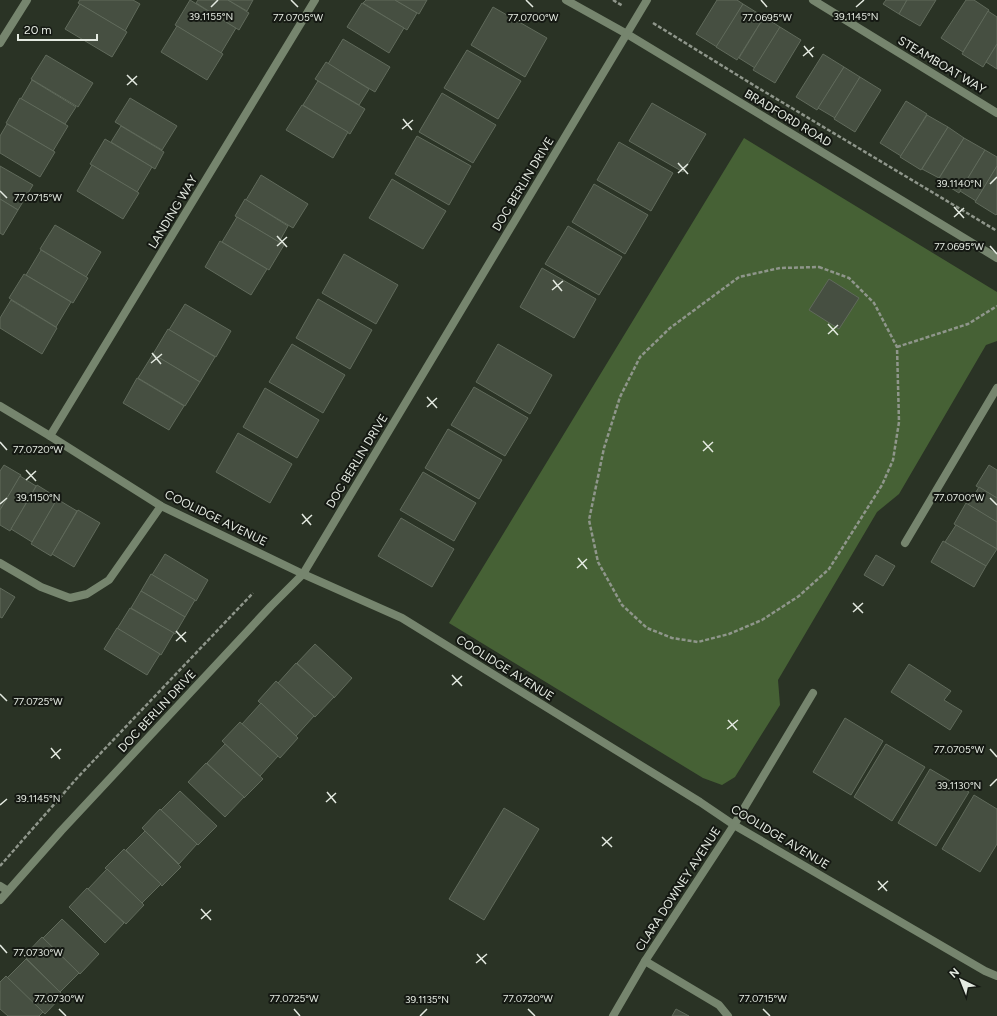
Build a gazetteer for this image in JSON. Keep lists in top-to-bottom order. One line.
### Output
{"streets":{"street":["STEAMBOAT WAY","BRADFORD ROAD","DOC BERLIN DRIVE","LANDING WAY","COOLIDGE AVENUE","CLARA DOWNEY AVENUE"]},"crossings":[["BRADFORD ROAD","DOC BERLIN DRIVE"],["DOC BERLIN DRIVE","COOLIDGE AVENUE"],["LANDING WAY","COOLIDGE AVENUE"],["COOLIDGE AVENUE","CLARA DOWNEY AVENUE"]],"scale_bar":"20 m","north":"top left","coordinates":["39.1155°N","39.1145°N","77.0695°W","77.0705°W","77.0700°W","39.1140°N","77.0715°W","77.0720°W","39.1150°N","77.0725°W","39.1130°N","77.0730°W","39.1135°N"]}
